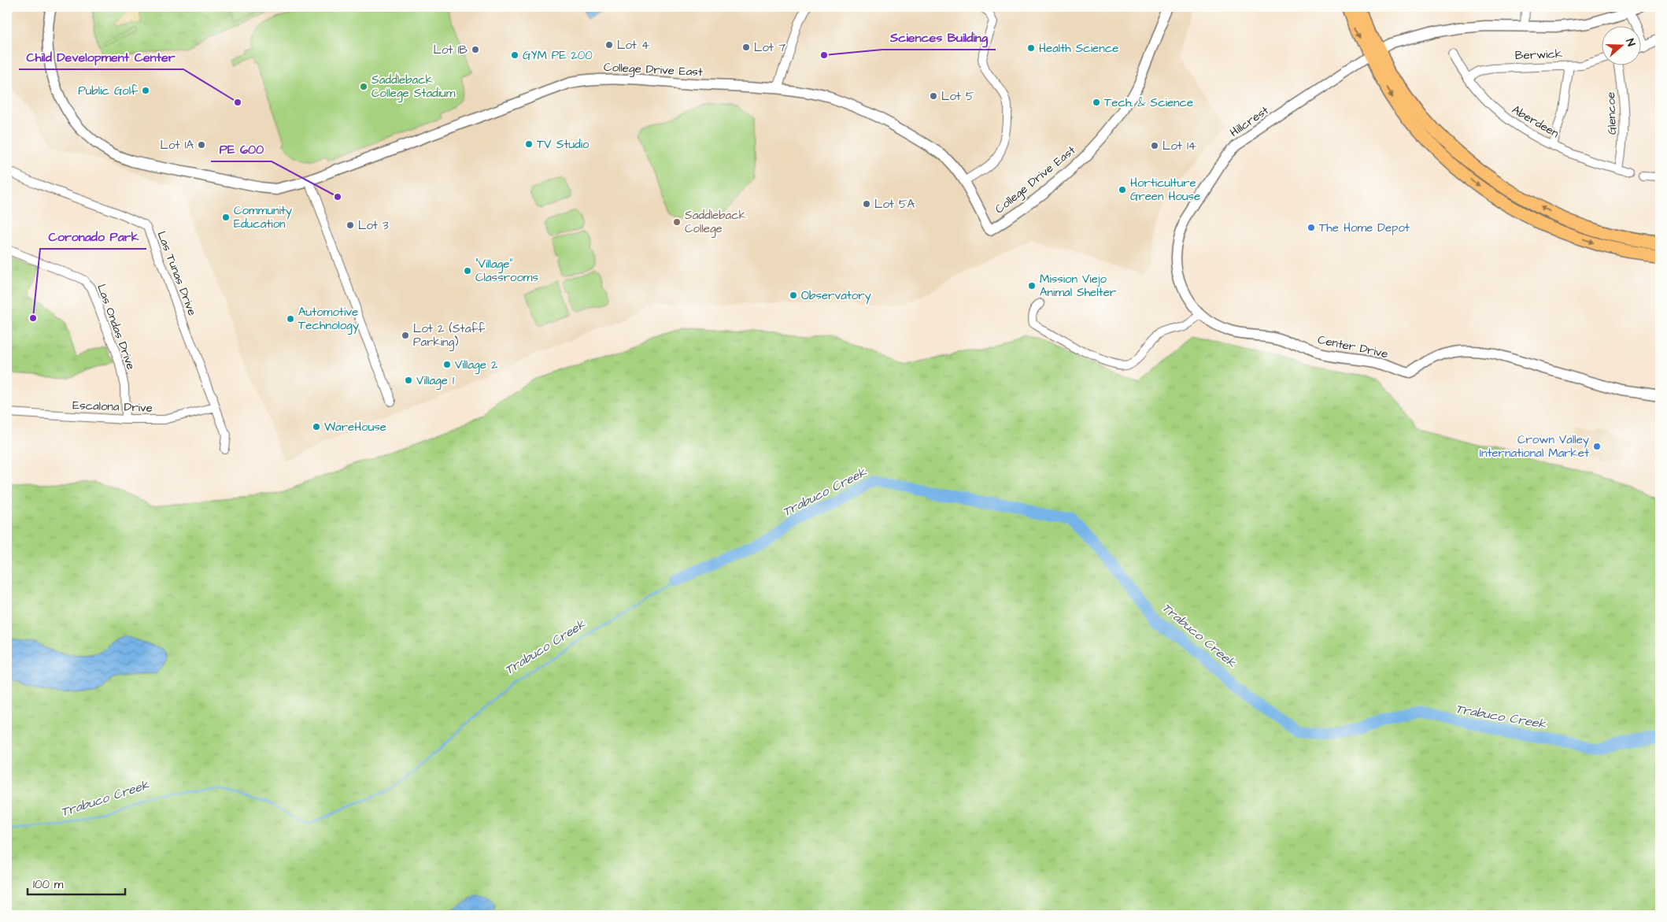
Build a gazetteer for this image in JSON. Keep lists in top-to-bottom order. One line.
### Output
{"streets":{"street":["Berwick","College Drive East","Glencoe","Hillcrest","Aberdeen","Las Tunas Drive","Las Ondas Drive","Center Drive","Escalona Drive"]},"crossings":[["Berwick","Aberdeen"],["Glencoe","Aberdeen"],["Hillcrest","Center Drive"],["Las Tunas Drive","Escalona Drive"],["Las Ondas Drive","Escalona Drive"]],"water":["Trabuco Creek"],"places":["Lot 4","Lot 7","Health Science","Lot 1B","GYM PE 200","Sciences Building","Saddleback College Stadium","Public Golf","Lot 5","Child Development Center","Tech. & Science","TV Studio","Lot 1A","Lot 14","Horticulture Green House","PE 600","Lot 5A","Community Education","Saddleback College","Lot 3","The Home Depot","“Village” Classrooms","Mission Viejo Animal Shelter","Observatory","Coronado Park","Automotive Technology","Lot 2 (Staff Parking)","Village 2","Village 1","WareHouse","Crown Valley International Market"],"scale_bar":"100 m","north":"right"}
